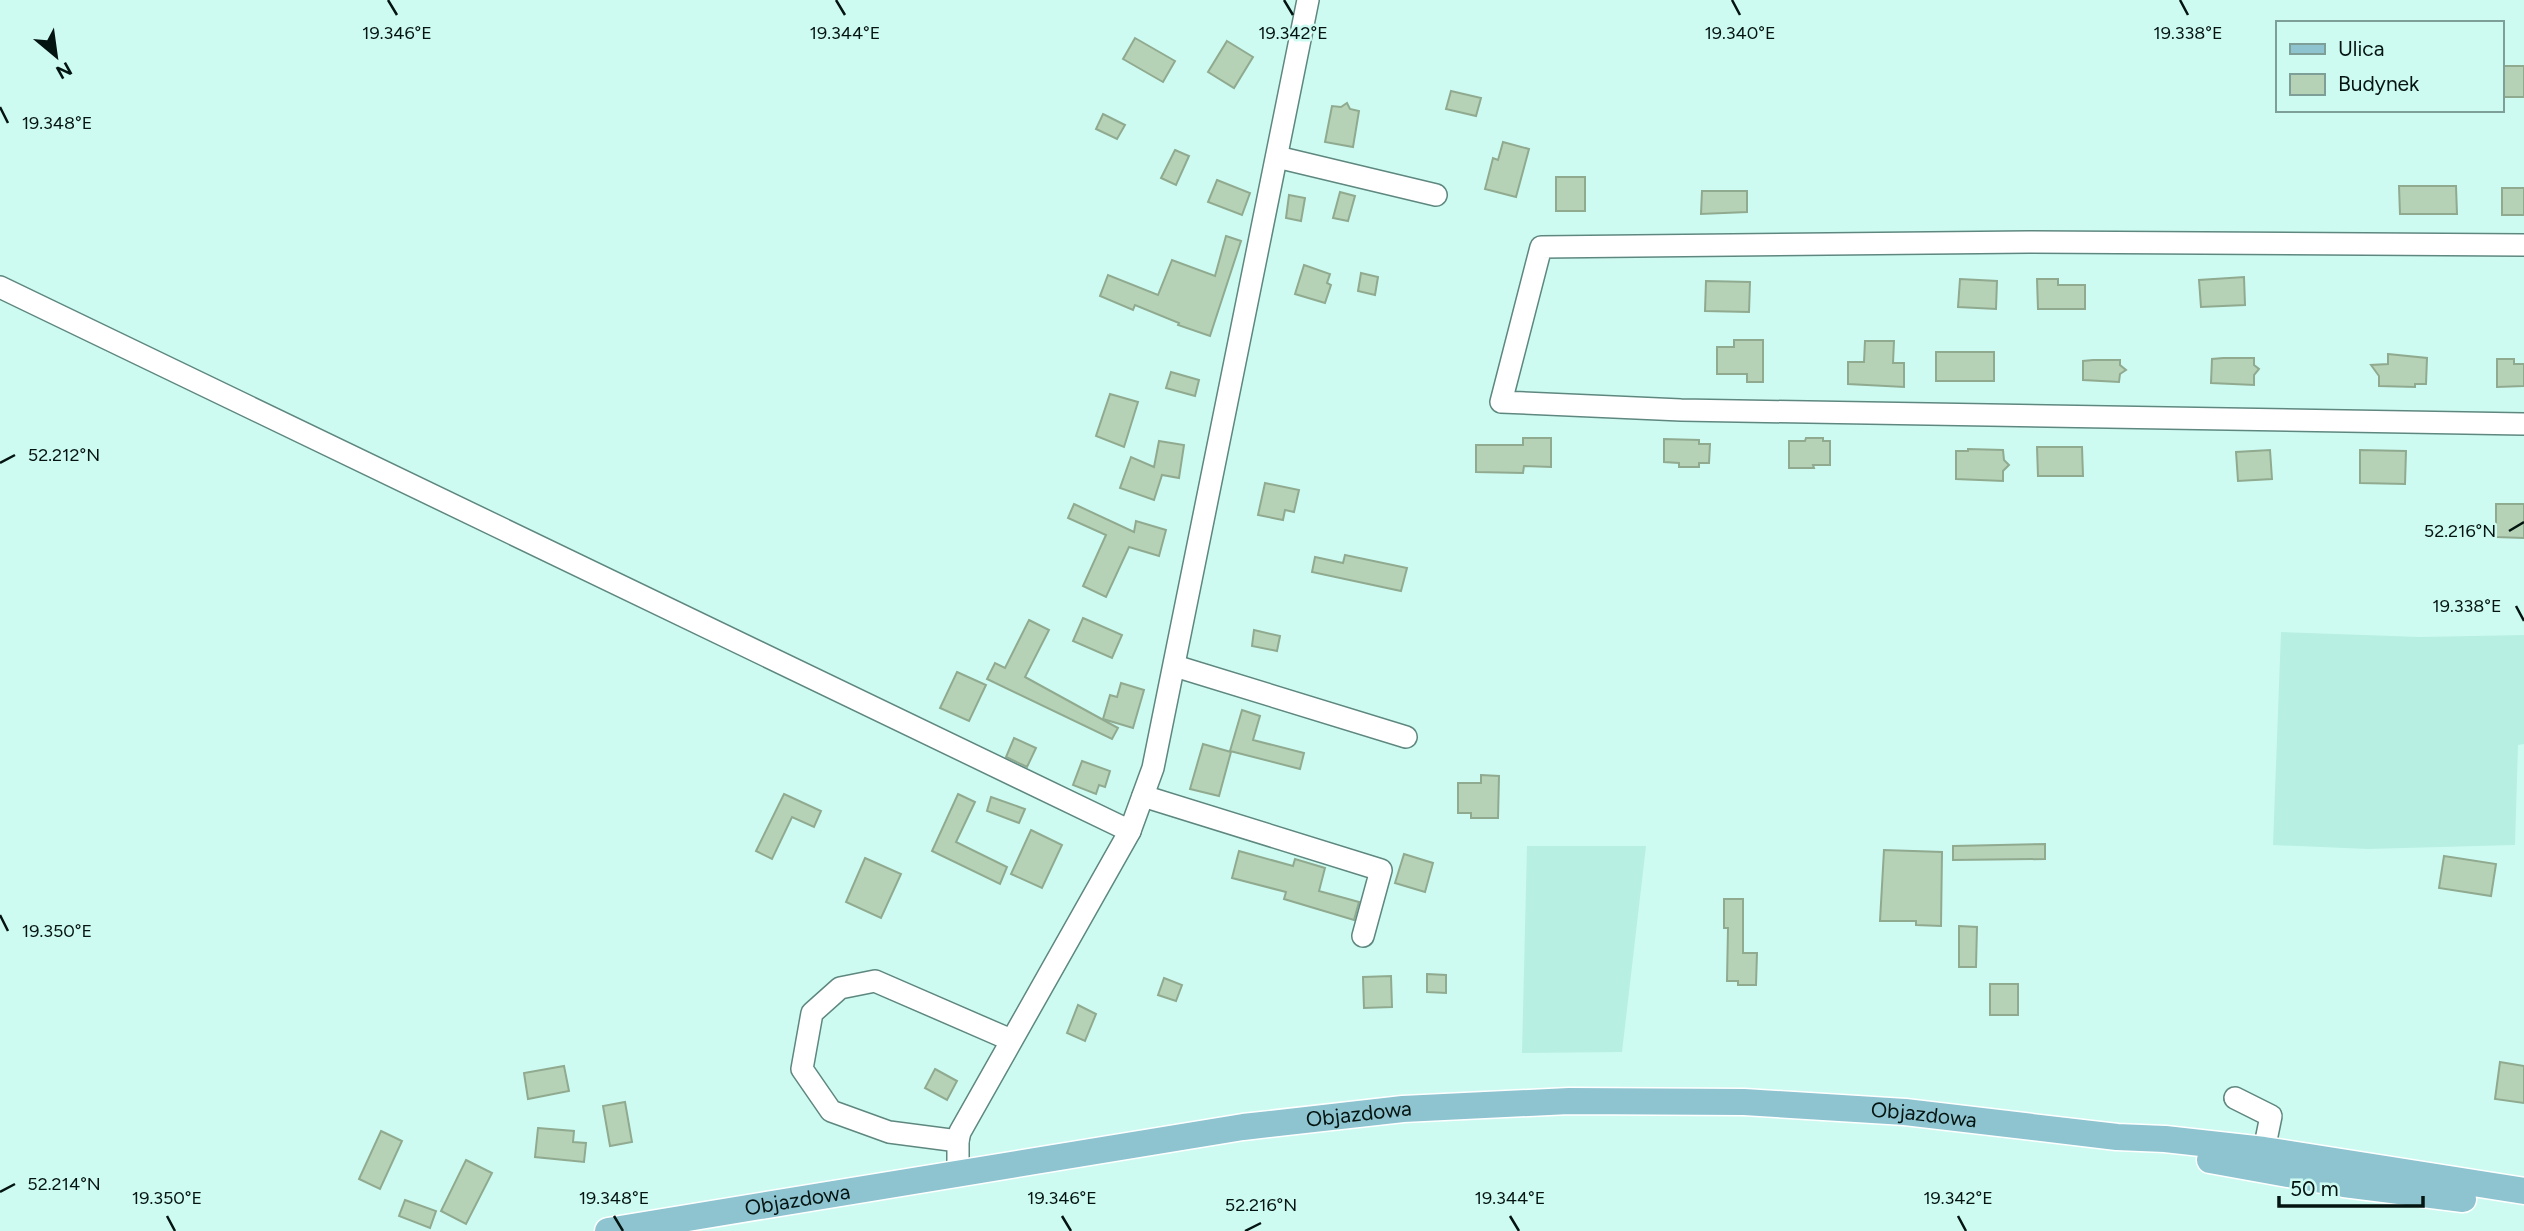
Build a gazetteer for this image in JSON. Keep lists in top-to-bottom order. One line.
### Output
{"streets":{"main road":["Objazdowa"]},"legend":["Ulica","Budynek"],"scale_bar":"50 m","north":"bottom right","coordinates":["19.346°E","19.344°E","19.342°E","19.340°E","19.338°E","19.348°E","52.212°N","52.216°N","19.350°E","52.214°N"]}
